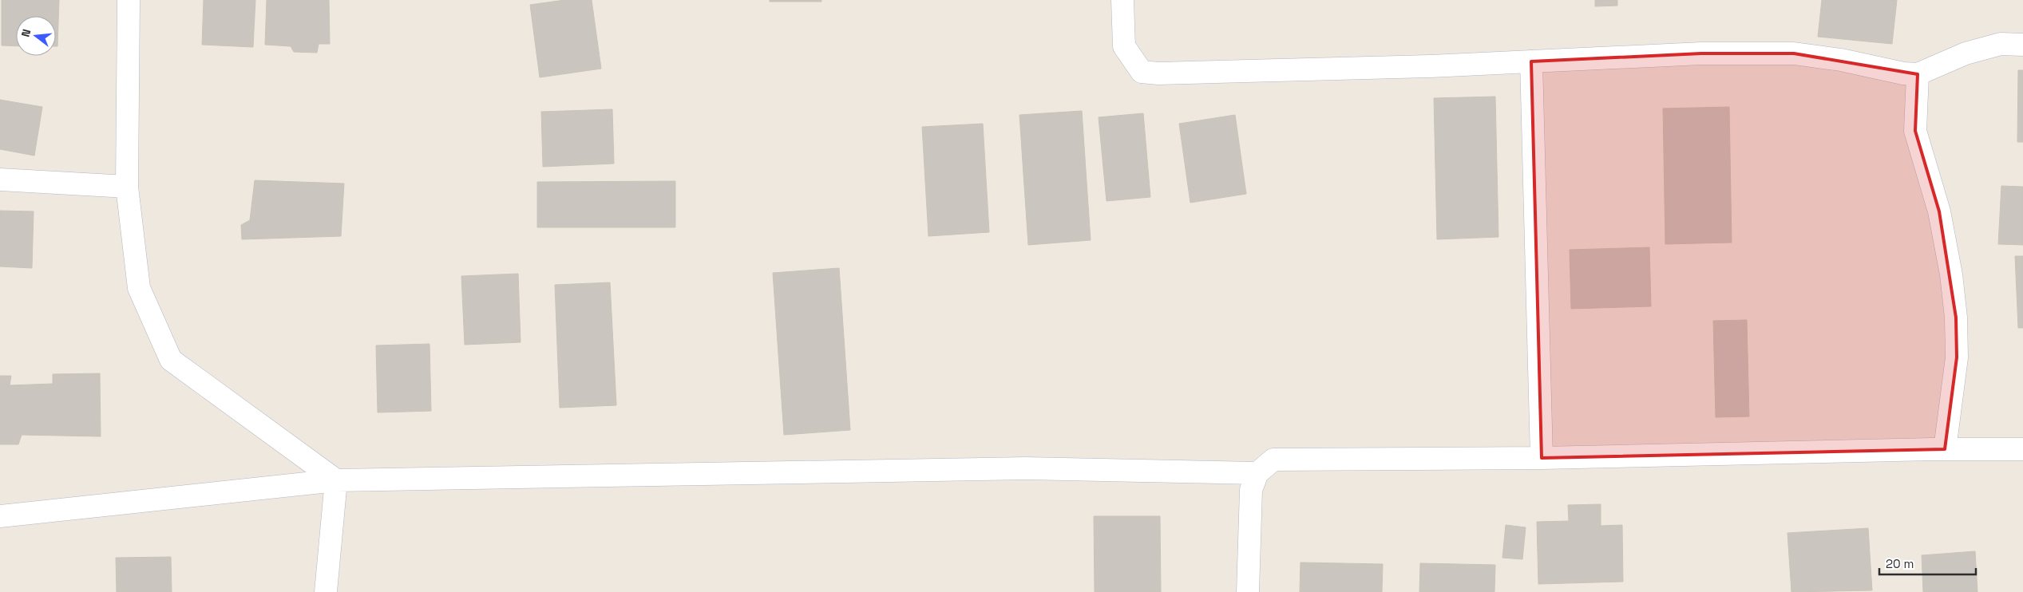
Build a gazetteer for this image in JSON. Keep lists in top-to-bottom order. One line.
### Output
{"scale_bar":"20 m","north":"left"}
